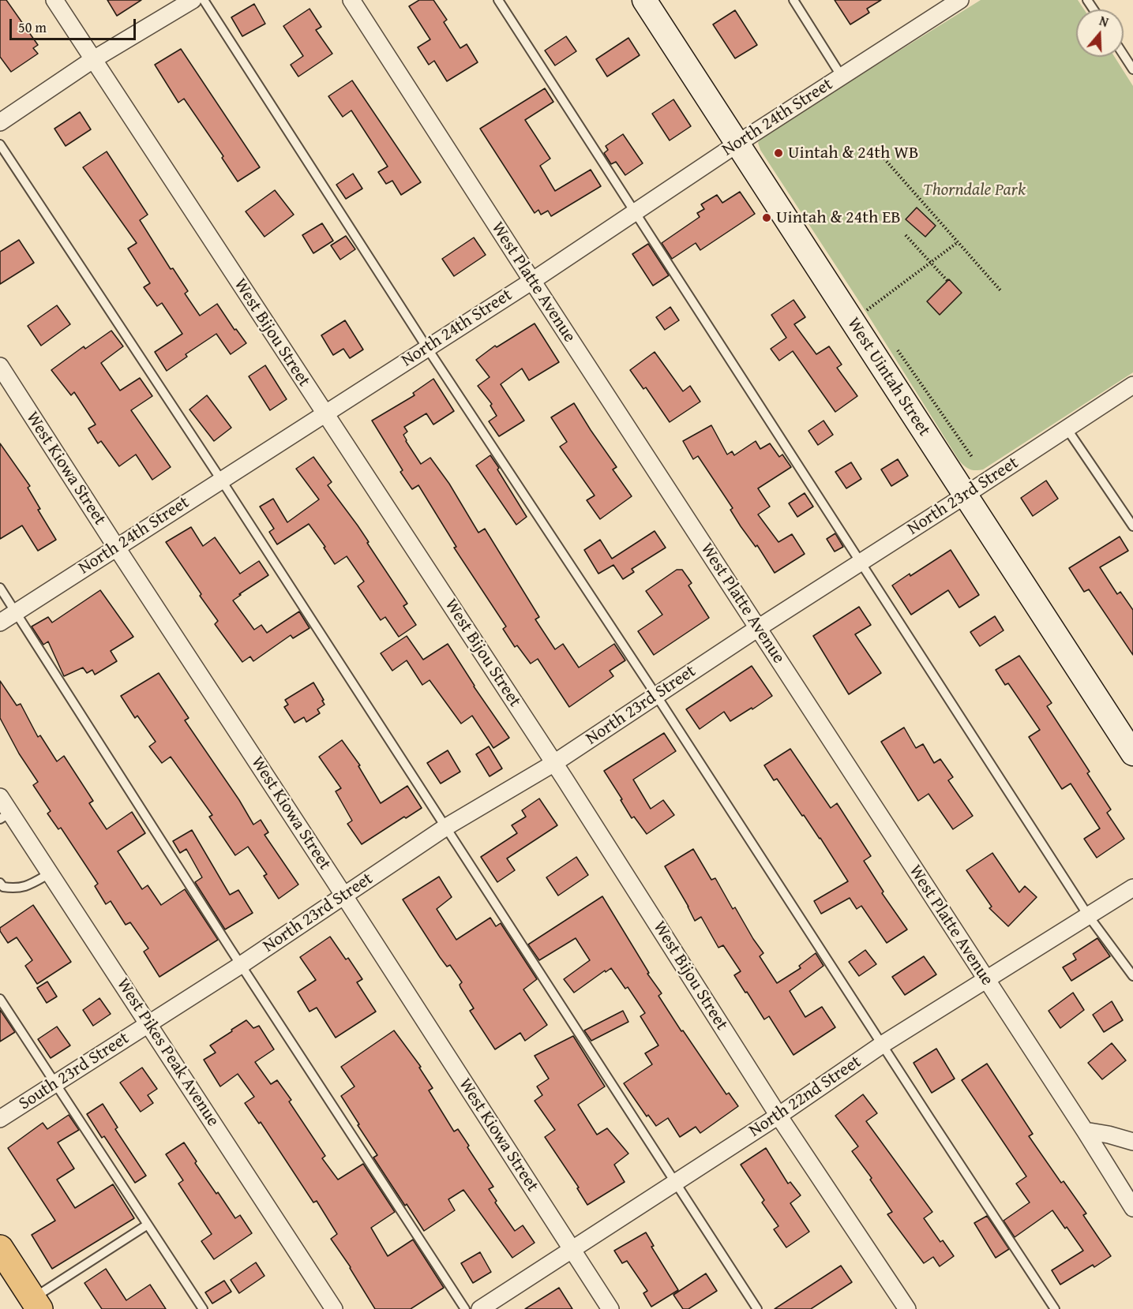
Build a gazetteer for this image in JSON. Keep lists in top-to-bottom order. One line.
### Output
{"streets":{"main road":["West Uintah Street"],"street":["North 24th Street","West Platte Avenue","West Bijou Street","West Kiowa Street","North 23rd Street","West Pikes Peak Avenue","South 23rd Street","North 22nd Street"]},"crossings":[["North 24th Street","West Platte Avenue"],["North 24th Street","West Bijou Street"],["North 24th Street","West Uintah Street"],["North 24th Street","West Kiowa Street"],["West Platte Avenue","North 23rd Street"],["West Platte Avenue","North 22nd Street"],["West Bijou Street","North 23rd Street"],["West Bijou Street","North 22nd Street"],["West Uintah Street","North 23rd Street"],["West Kiowa Street","North 23rd Street"],["West Kiowa Street","North 22nd Street"],["North 23rd Street","West Pikes Peak Avenue"],["North 23rd Street","South 23rd Street"],["West Pikes Peak Avenue","South 23rd Street"]],"parks":["Thorndale Park"],"places":["Uintah & 24th WB","Uintah & 24th EB"],"scale_bar":"50 m","north":"top"}
